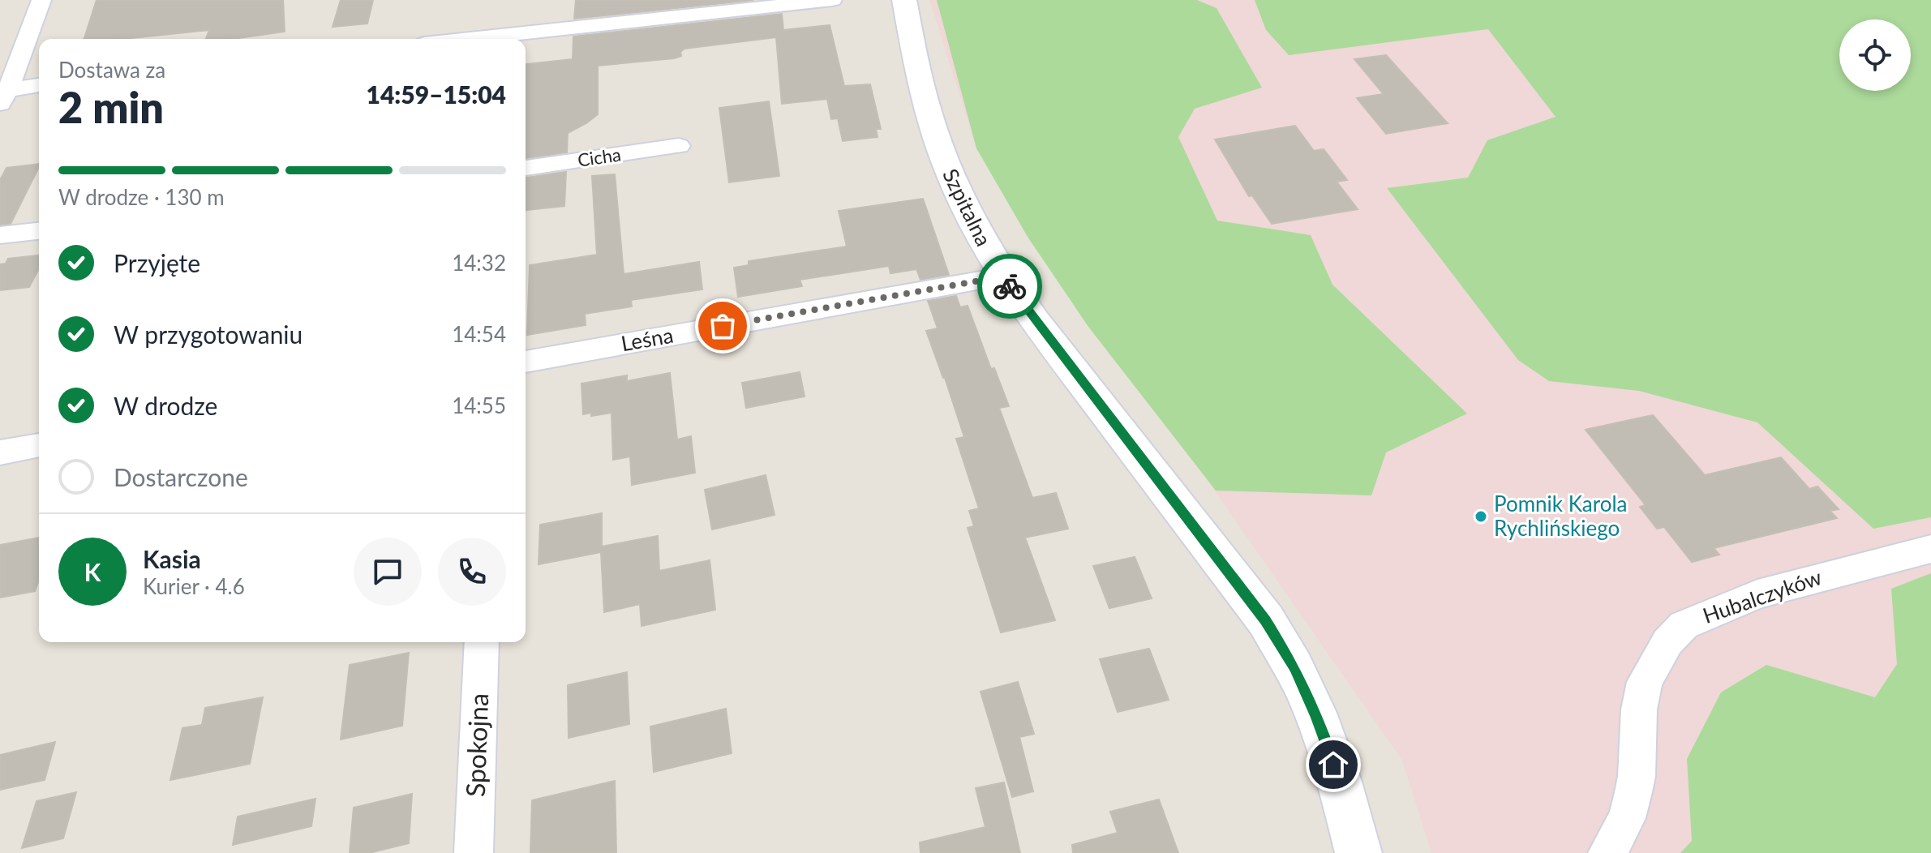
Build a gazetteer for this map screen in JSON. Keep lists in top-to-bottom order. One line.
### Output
{"streets":{"street":["Cicha","Szpitalna","Leśna","Hubalczyków","Spokojna"]},"crossings":[["Szpitalna","Leśna"]],"places":["Pomnik Karola Rychlińskiego"],"page":{"heading":["2 min","Dostawa za","14:59–15:04"],"panel":["Kasia","Kurier · 4.6"],"bar":"W drodze · 130 m","list":[["Przyjęte","14:32"],["W przygotowaniu","14:54"],["W drodze","14:55"],"Dostarczone"],"round":"K"}}
